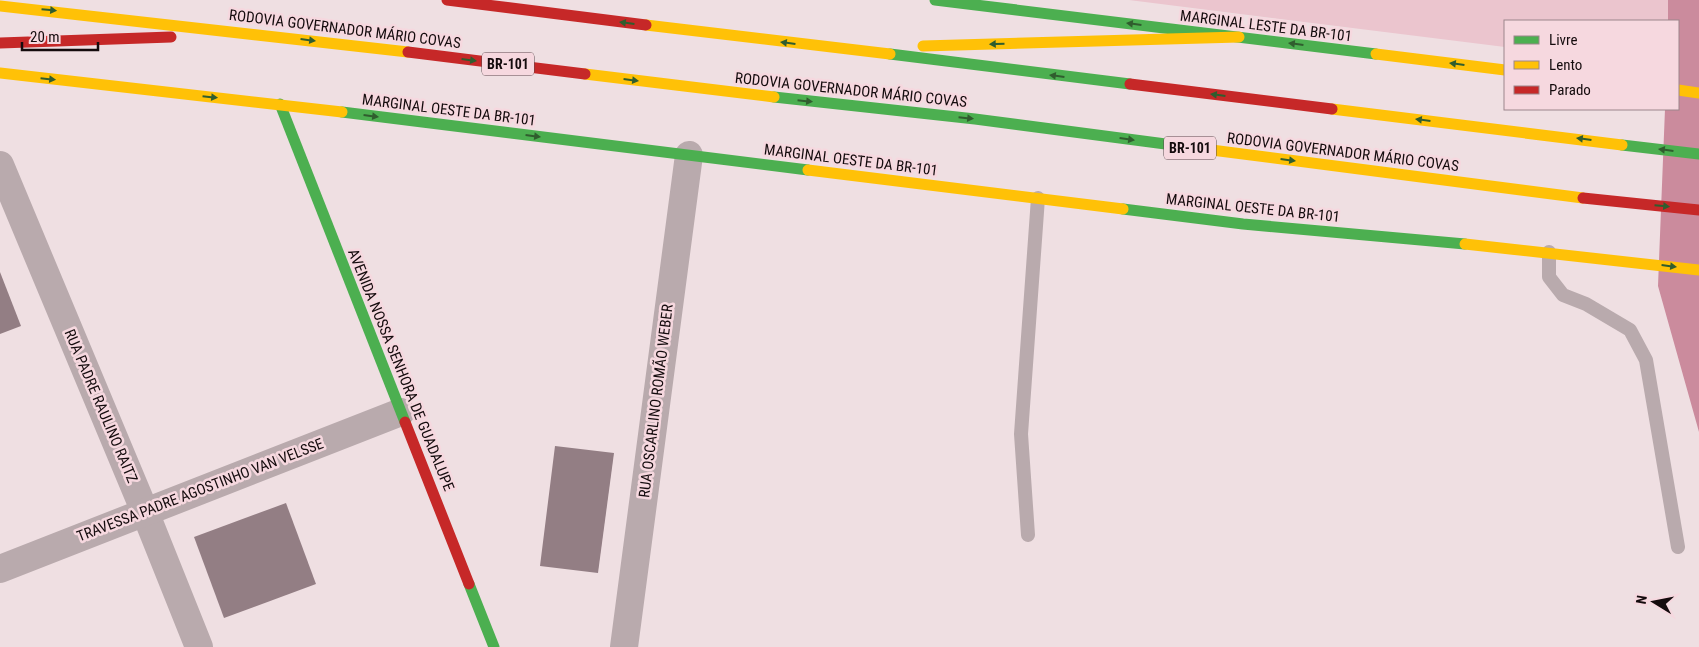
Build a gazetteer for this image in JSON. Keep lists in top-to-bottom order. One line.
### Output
{"streets":{"main road":["MARGINAL LESTE DA BR-101","RODOVIA GOVERNADOR MÁRIO COVAS","BR-101","MARGINAL OESTE DA BR-101","AVENIDA NOSSA SENHORA DE GUADALUPE"],"street":["RUA OSCARLINO ROMÃO WEBER","RUA PADRE RAULINO RAITZ","TRAVESSA PADRE AGOSTINHO VAN VELSSE"]},"crossings":[["MARGINAL OESTE DA BR-101","AVENIDA NOSSA SENHORA DE GUADALUPE"],["MARGINAL OESTE DA BR-101","RUA OSCARLINO ROMÃO WEBER"],["AVENIDA NOSSA SENHORA DE GUADALUPE","TRAVESSA PADRE AGOSTINHO VAN VELSSE"],["RUA PADRE RAULINO RAITZ","TRAVESSA PADRE AGOSTINHO VAN VELSSE"]],"legend":["Livre","Lento","Parado"],"scale_bar":"20 m","north":"left"}
